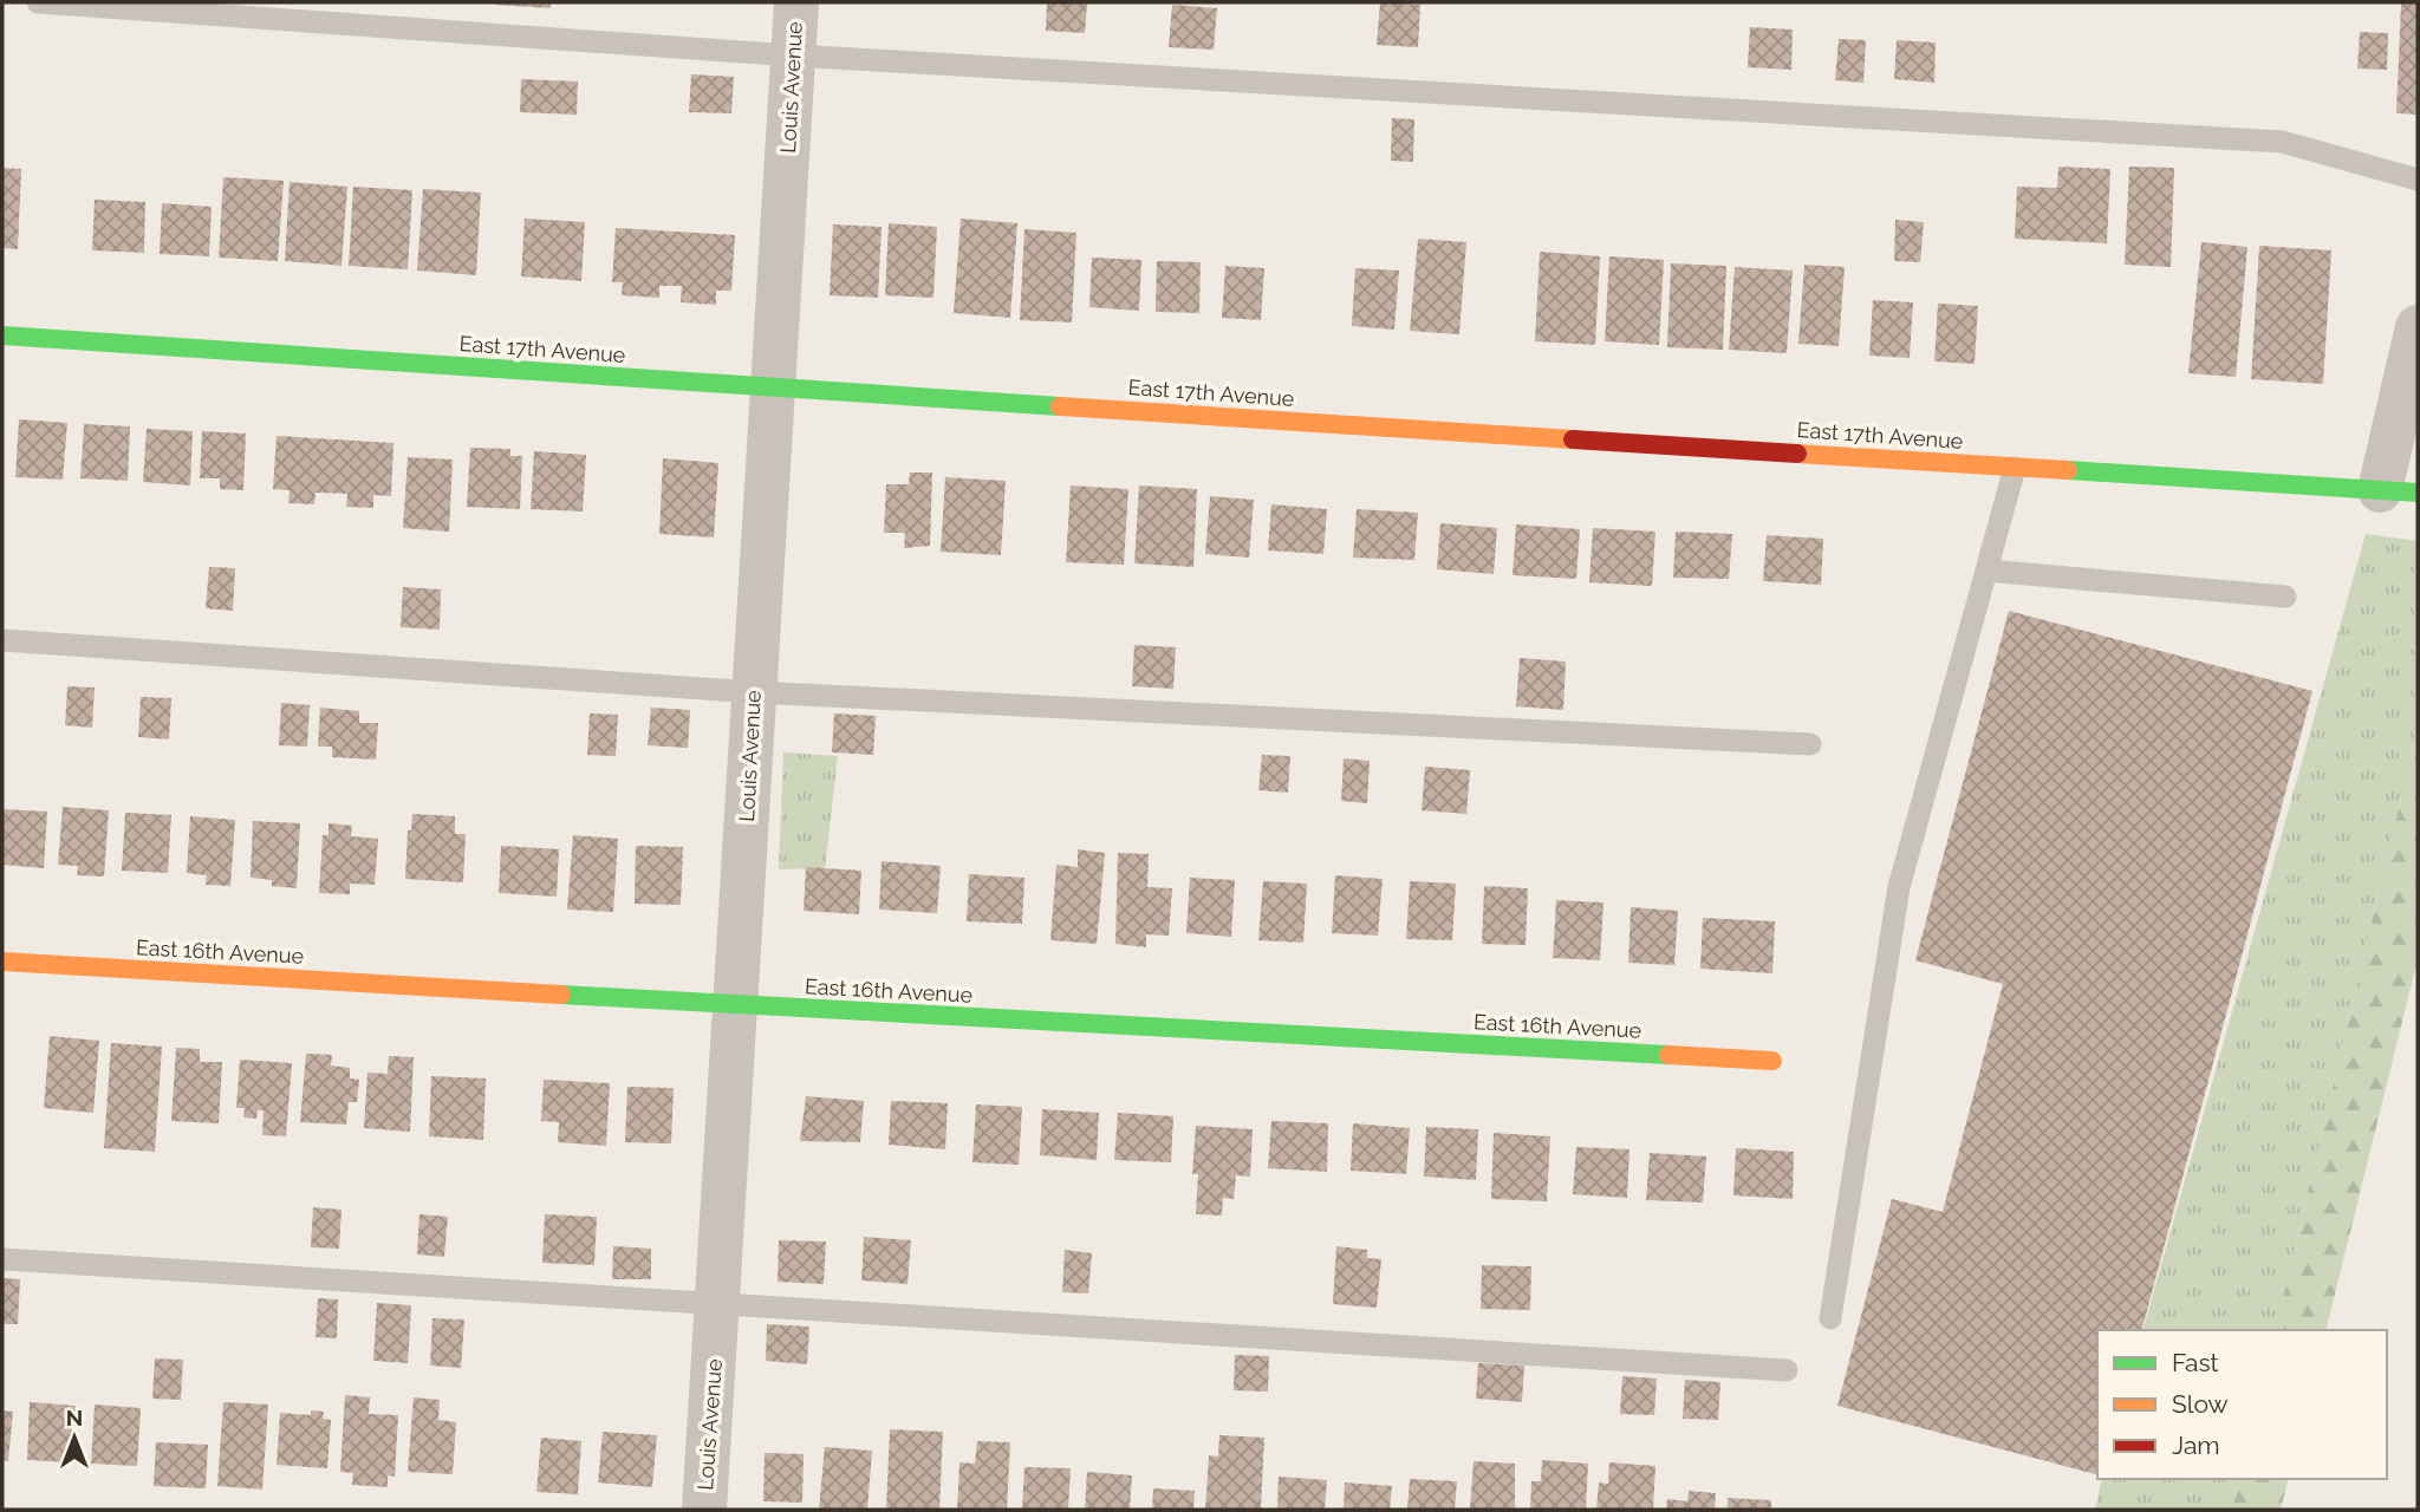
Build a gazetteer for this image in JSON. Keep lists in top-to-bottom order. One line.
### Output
{"streets":{"street":["Louis Avenue","East 17th Avenue","East 16th Avenue"]},"crossings":[["Louis Avenue","East 17th Avenue"],["Louis Avenue","East 16th Avenue"]],"legend":["Fast","Slow","Jam"],"north":"top"}
